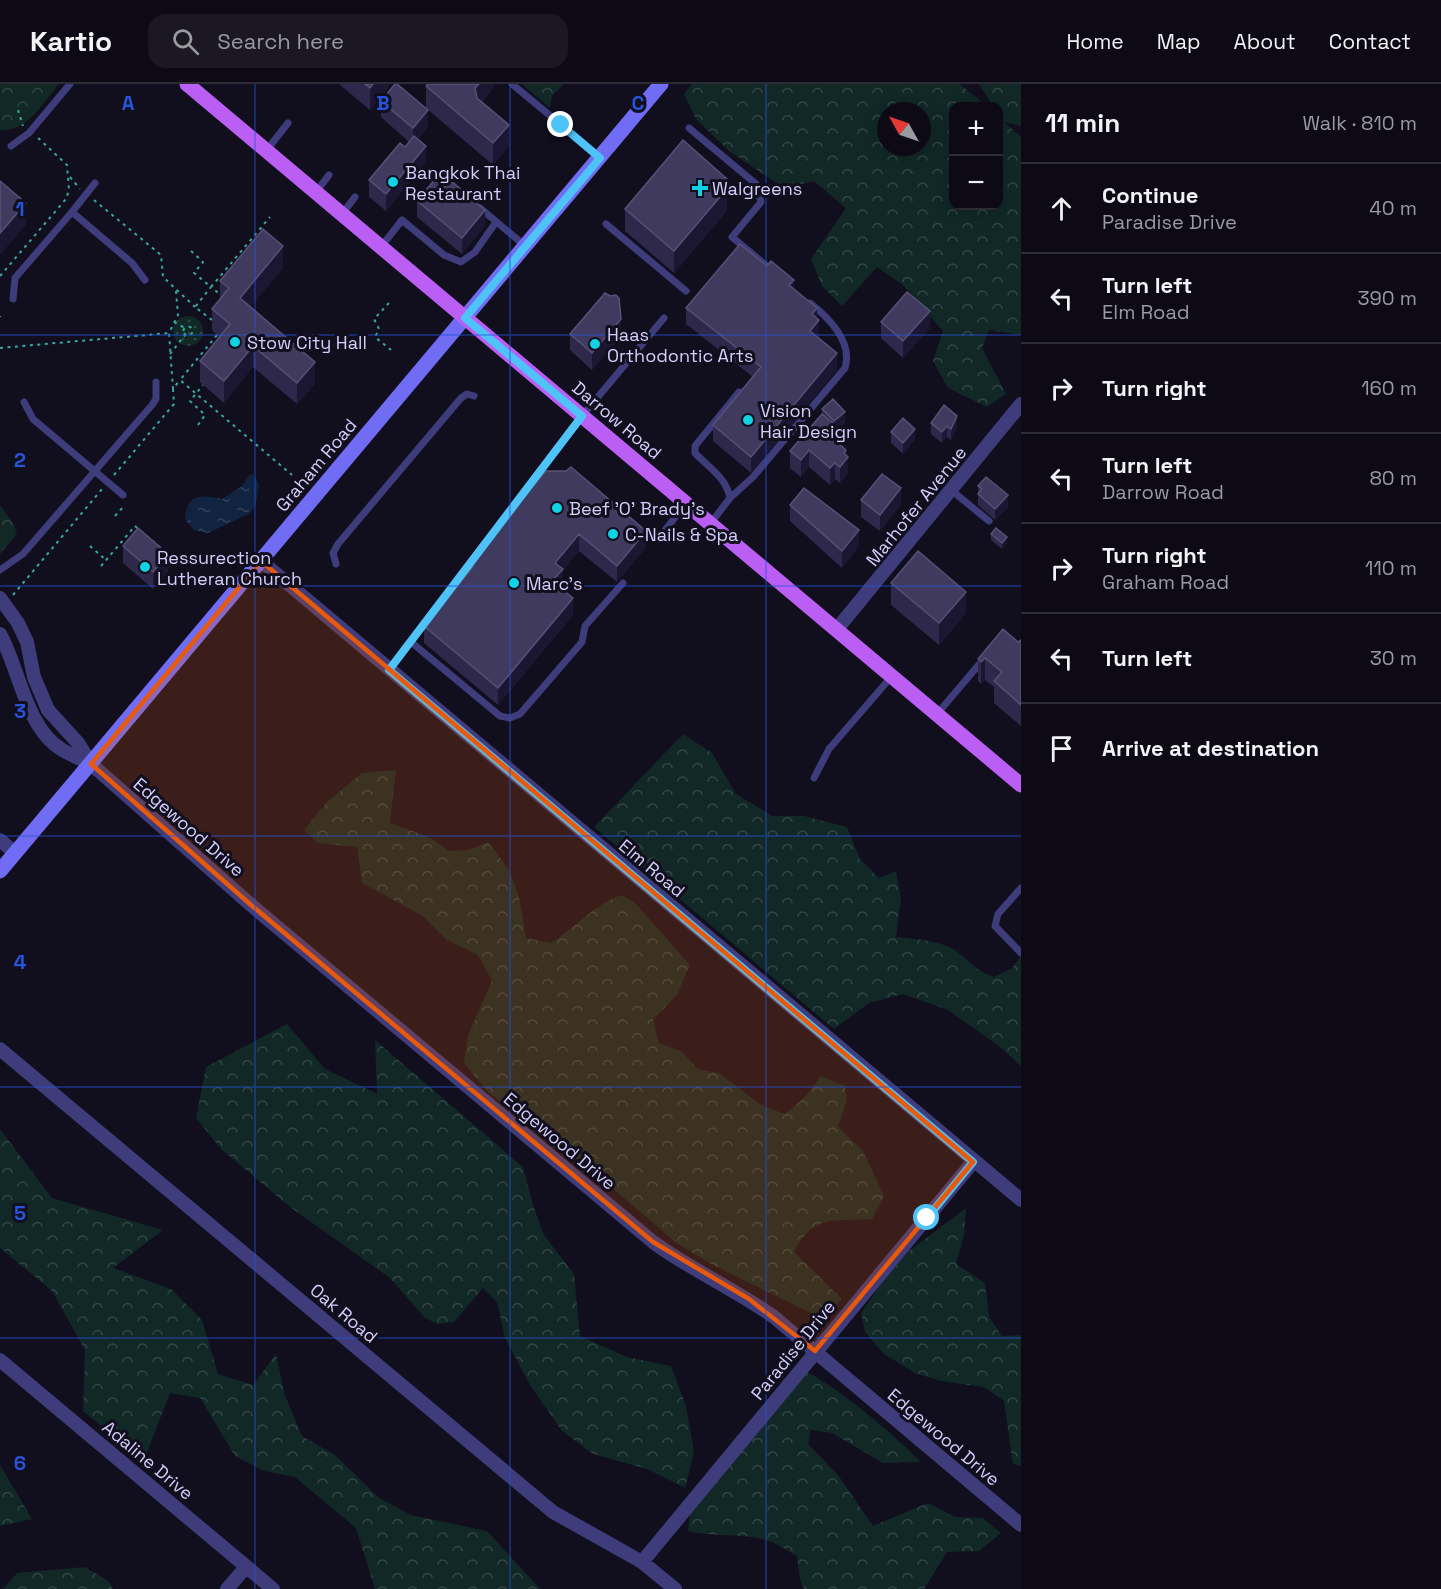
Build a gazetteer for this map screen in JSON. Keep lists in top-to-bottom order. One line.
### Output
{"streets":{"main road":["Darrow Road","Graham Road"],"street":["Marhofer Avenue","Edgewood Drive","Elm Road","Oak Road","Paradise Drive","Adaline Drive"]},"crossings":[["Darrow Road","Graham Road"],["Darrow Road","Marhofer Avenue"],["Graham Road","Edgewood Drive"],["Graham Road","Elm Road"],["Edgewood Drive","Paradise Drive"],["Elm Road","Paradise Drive"],["Oak Road","Paradise Drive"]],"places":{"other":["Bangkok Thai Restaurant","Stow City Hall","Haas Orthodontic Arts","Vision Hair Design","Beef 'O' Brady's","C-Nails & Spa","Ressurection Lutheran Church","Marc's"],"health":["Walgreens"]},"north":"top left","page":{"header":"Kartio","search":"Search here","nav":["Home","Map","About","Contact"],"heading":["11 min","Walk · 810 m"],"map_buttons":["+","−"],"list":[["Continue","Paradise Drive","40 m"],["Turn left","Elm Road","390 m"],["Turn right","160 m"],["Turn left","Darrow Road","80 m"],["Turn right","Graham Road","110 m"],["Turn left","30 m"],"Arrive at destination"]},"grid":{"columns":["A","B","C"],"rows":["1","2","3","4","5","6"]}}
